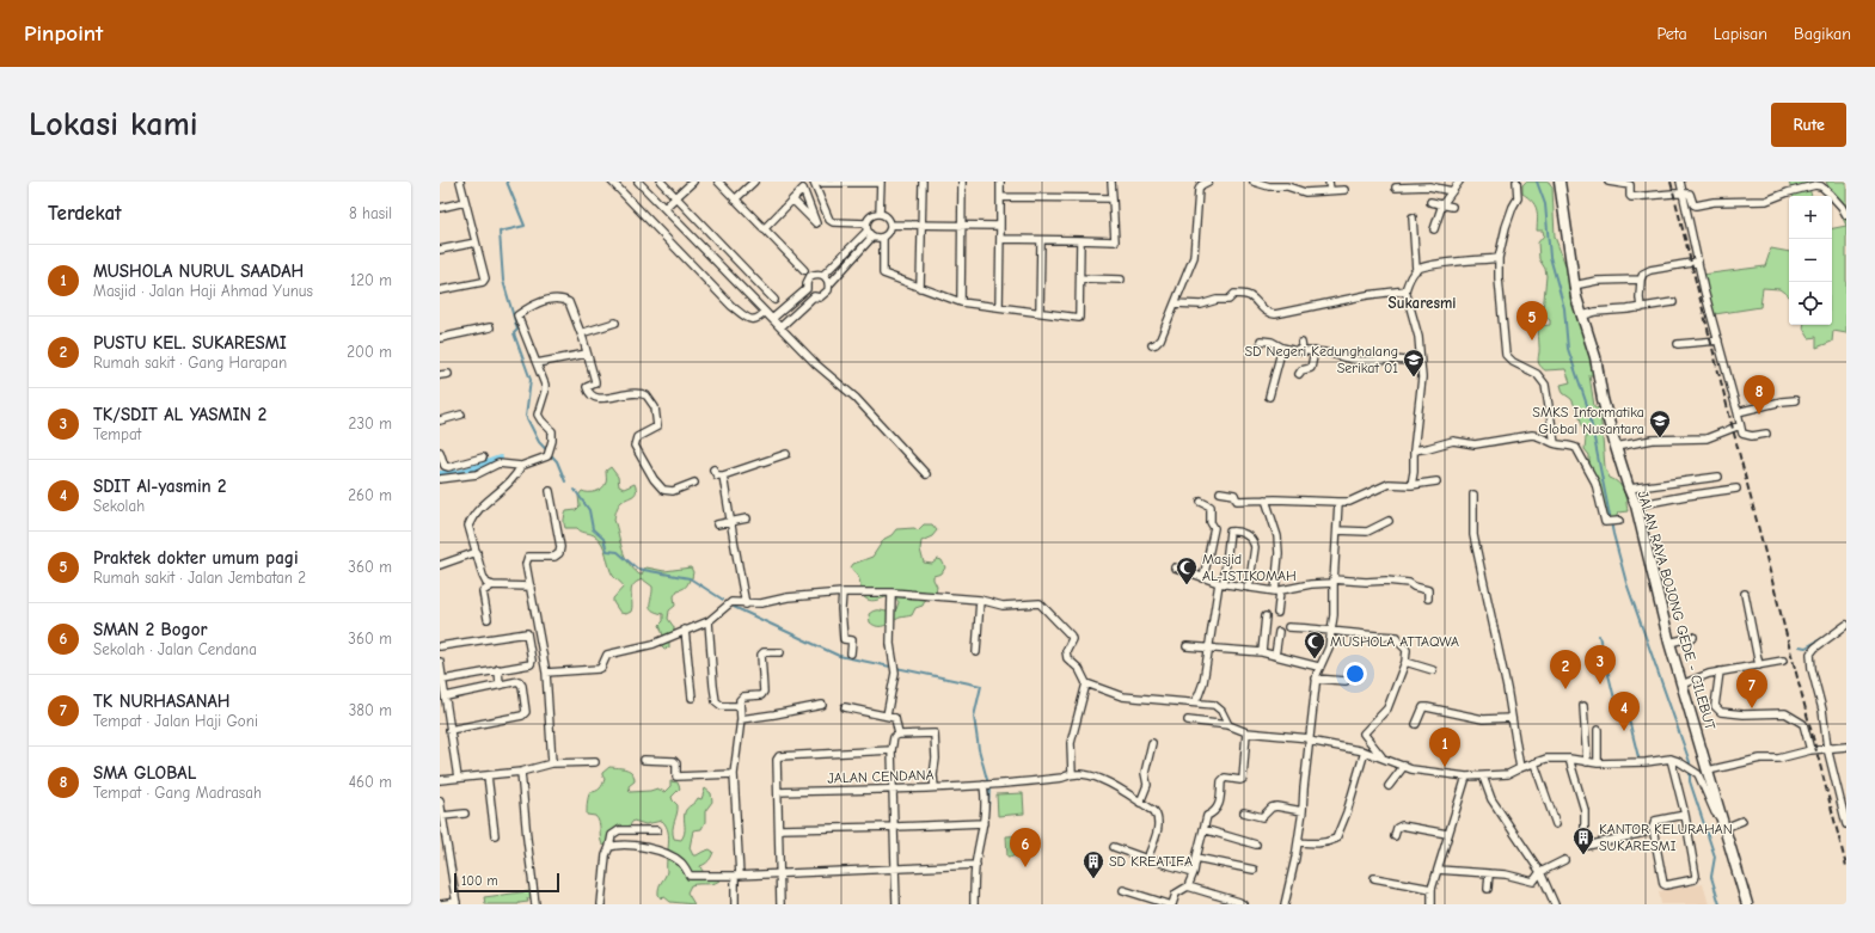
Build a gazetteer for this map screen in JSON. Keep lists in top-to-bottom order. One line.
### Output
{"streets":{"main road":["JALAN RAYA BOJONG GEDE - CILEBUT"],"street":["JALAN CENDANA"]},"districts":["Sukaresmi"],"places":{"school or university":["SD Negeri Kedunghalang Serikat 01","SMKS Informatika Global Nusantara"],"mosque":["Masjid AL-ISTIKOMAH","MUSHOLA ATTAQWA"],"building":["KANTOR KELURAHAN SUKARESMI","SD KREATIFA"]},"scale_bar":"100 m","page":{"header":"Pinpoint","nav":["Peta","Lapisan","Bagikan"],"buttons":"Rute","title":"Lokasi kami","heading":["Terdekat","8 hasil"],"map_buttons":["+","−"],"list":[{"mark":"1","name":"MUSHOLA NURUL SAADAH","note":"Masjid · Jalan Haji Ahmad Yunus","value":"120 m"},{"mark":"2","name":"PUSTU KEL. SUKARESMI","note":"Rumah sakit · Gang Harapan","value":"200 m"},{"mark":"3","name":"TK/SDIT AL YASMIN 2","note":"Tempat","value":"230 m"},{"mark":"4","name":"SDIT Al-yasmin 2","note":"Sekolah","value":"260 m"},{"mark":"5","name":"Praktek dokter umum pagi","note":"Rumah sakit · Jalan Jembatan 2","value":"360 m"},{"mark":"6","name":"SMAN 2 Bogor","note":"Sekolah · Jalan Cendana","value":"360 m"},{"mark":"7","name":"TK NURHASANAH","note":"Tempat · Jalan Haji Goni","value":"380 m"},{"mark":"8","name":"SMA GLOBAL","note":"Tempat · Gang Madrasah","value":"460 m"}],"pins":["5","8","3","2","7","4","1","6"],"scale":"100 m"}}
